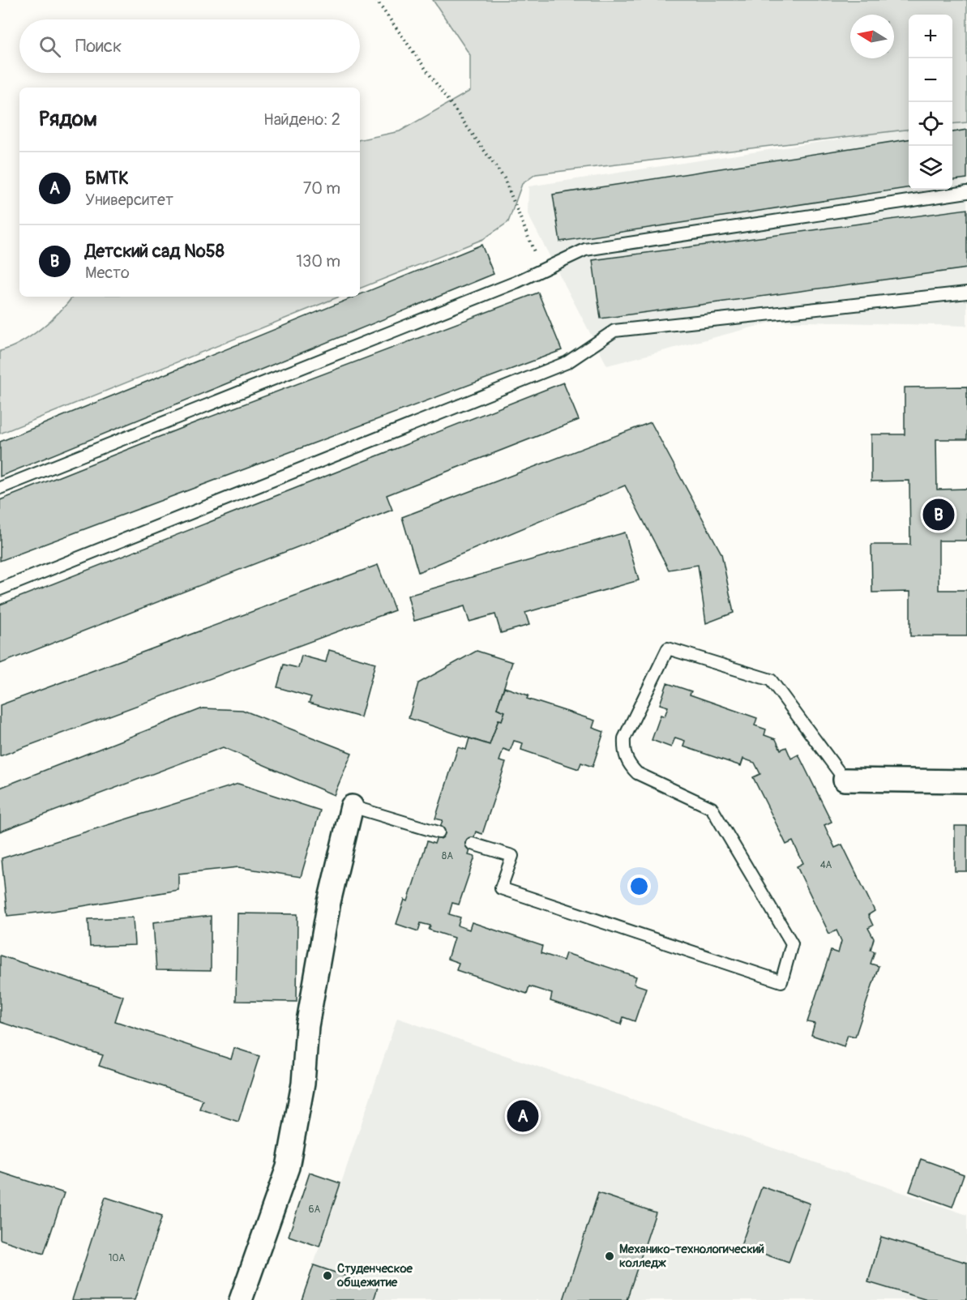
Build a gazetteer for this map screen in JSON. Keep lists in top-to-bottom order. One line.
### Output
{"places":["Механико-технологический колледж","Студенческое общежитие"],"house_numbers":["8А","4А","6А","10А"],"north":"left","page":{"map_buttons":["+","−"],"search":"Поиск","heading":["Рядом","Найдено: 2"],"list":[{"mark":"A","name":"БМТК","note":"Университет","value":"70 m"},{"mark":"B","name":"Детский сад №58","note":"Место","value":"130 m"}],"pins":["B","A"]}}
